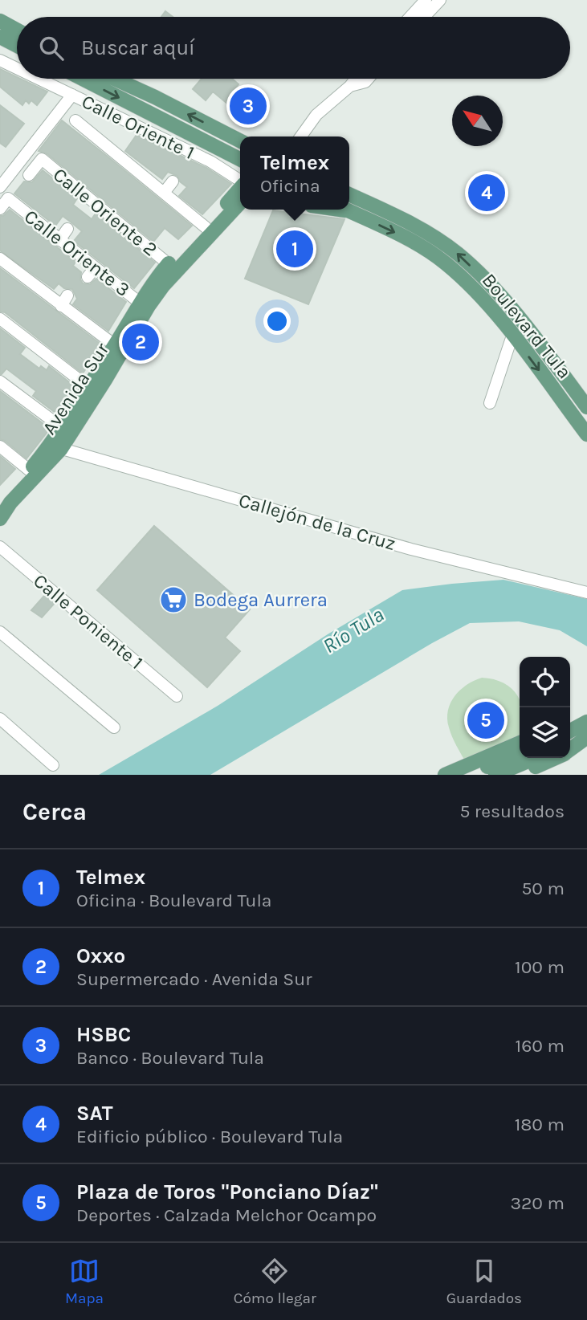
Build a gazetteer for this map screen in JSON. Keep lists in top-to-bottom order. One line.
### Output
{"streets":{"main road":["Boulevard Tula","Avenida Sur"],"street":["Calle Oriente 1","Calle Oriente 2","Calle Oriente 3","Callejón de la Cruz","Calle Poniente 1"]},"crossings":[["Calle Oriente 1","Avenida Sur"],["Calle Oriente 2","Avenida Sur"],["Calle Oriente 3","Avenida Sur"],["Avenida Sur","Callejón de la Cruz"]],"water":["Río Tula"],"places":{"supermarket":["Bodega Aurrera"]},"north":"top left","page":{"search":"Buscar aquí","pins":["3","4","1","2","5"],"popup":["Telmex","Oficina"],"heading":["Cerca","5 resultados"],"list":[{"mark":"1","name":"Telmex","note":"Oficina · Boulevard Tula","value":"50 m"},{"mark":"2","name":"Oxxo","note":"Supermercado · Avenida Sur","value":"100 m"},{"mark":"3","name":"HSBC","note":"Banco · Boulevard Tula","value":"160 m"},{"mark":"4","name":"SAT","note":"Edificio público · Boulevard Tula","value":"180 m"},{"mark":"5","name":"Plaza de Toros \"Ponciano Díaz\"","note":"Deportes · Calzada Melchor Ocampo","value":"320 m"}],"nav":["Mapa","Cómo llegar","Guardados"]}}
